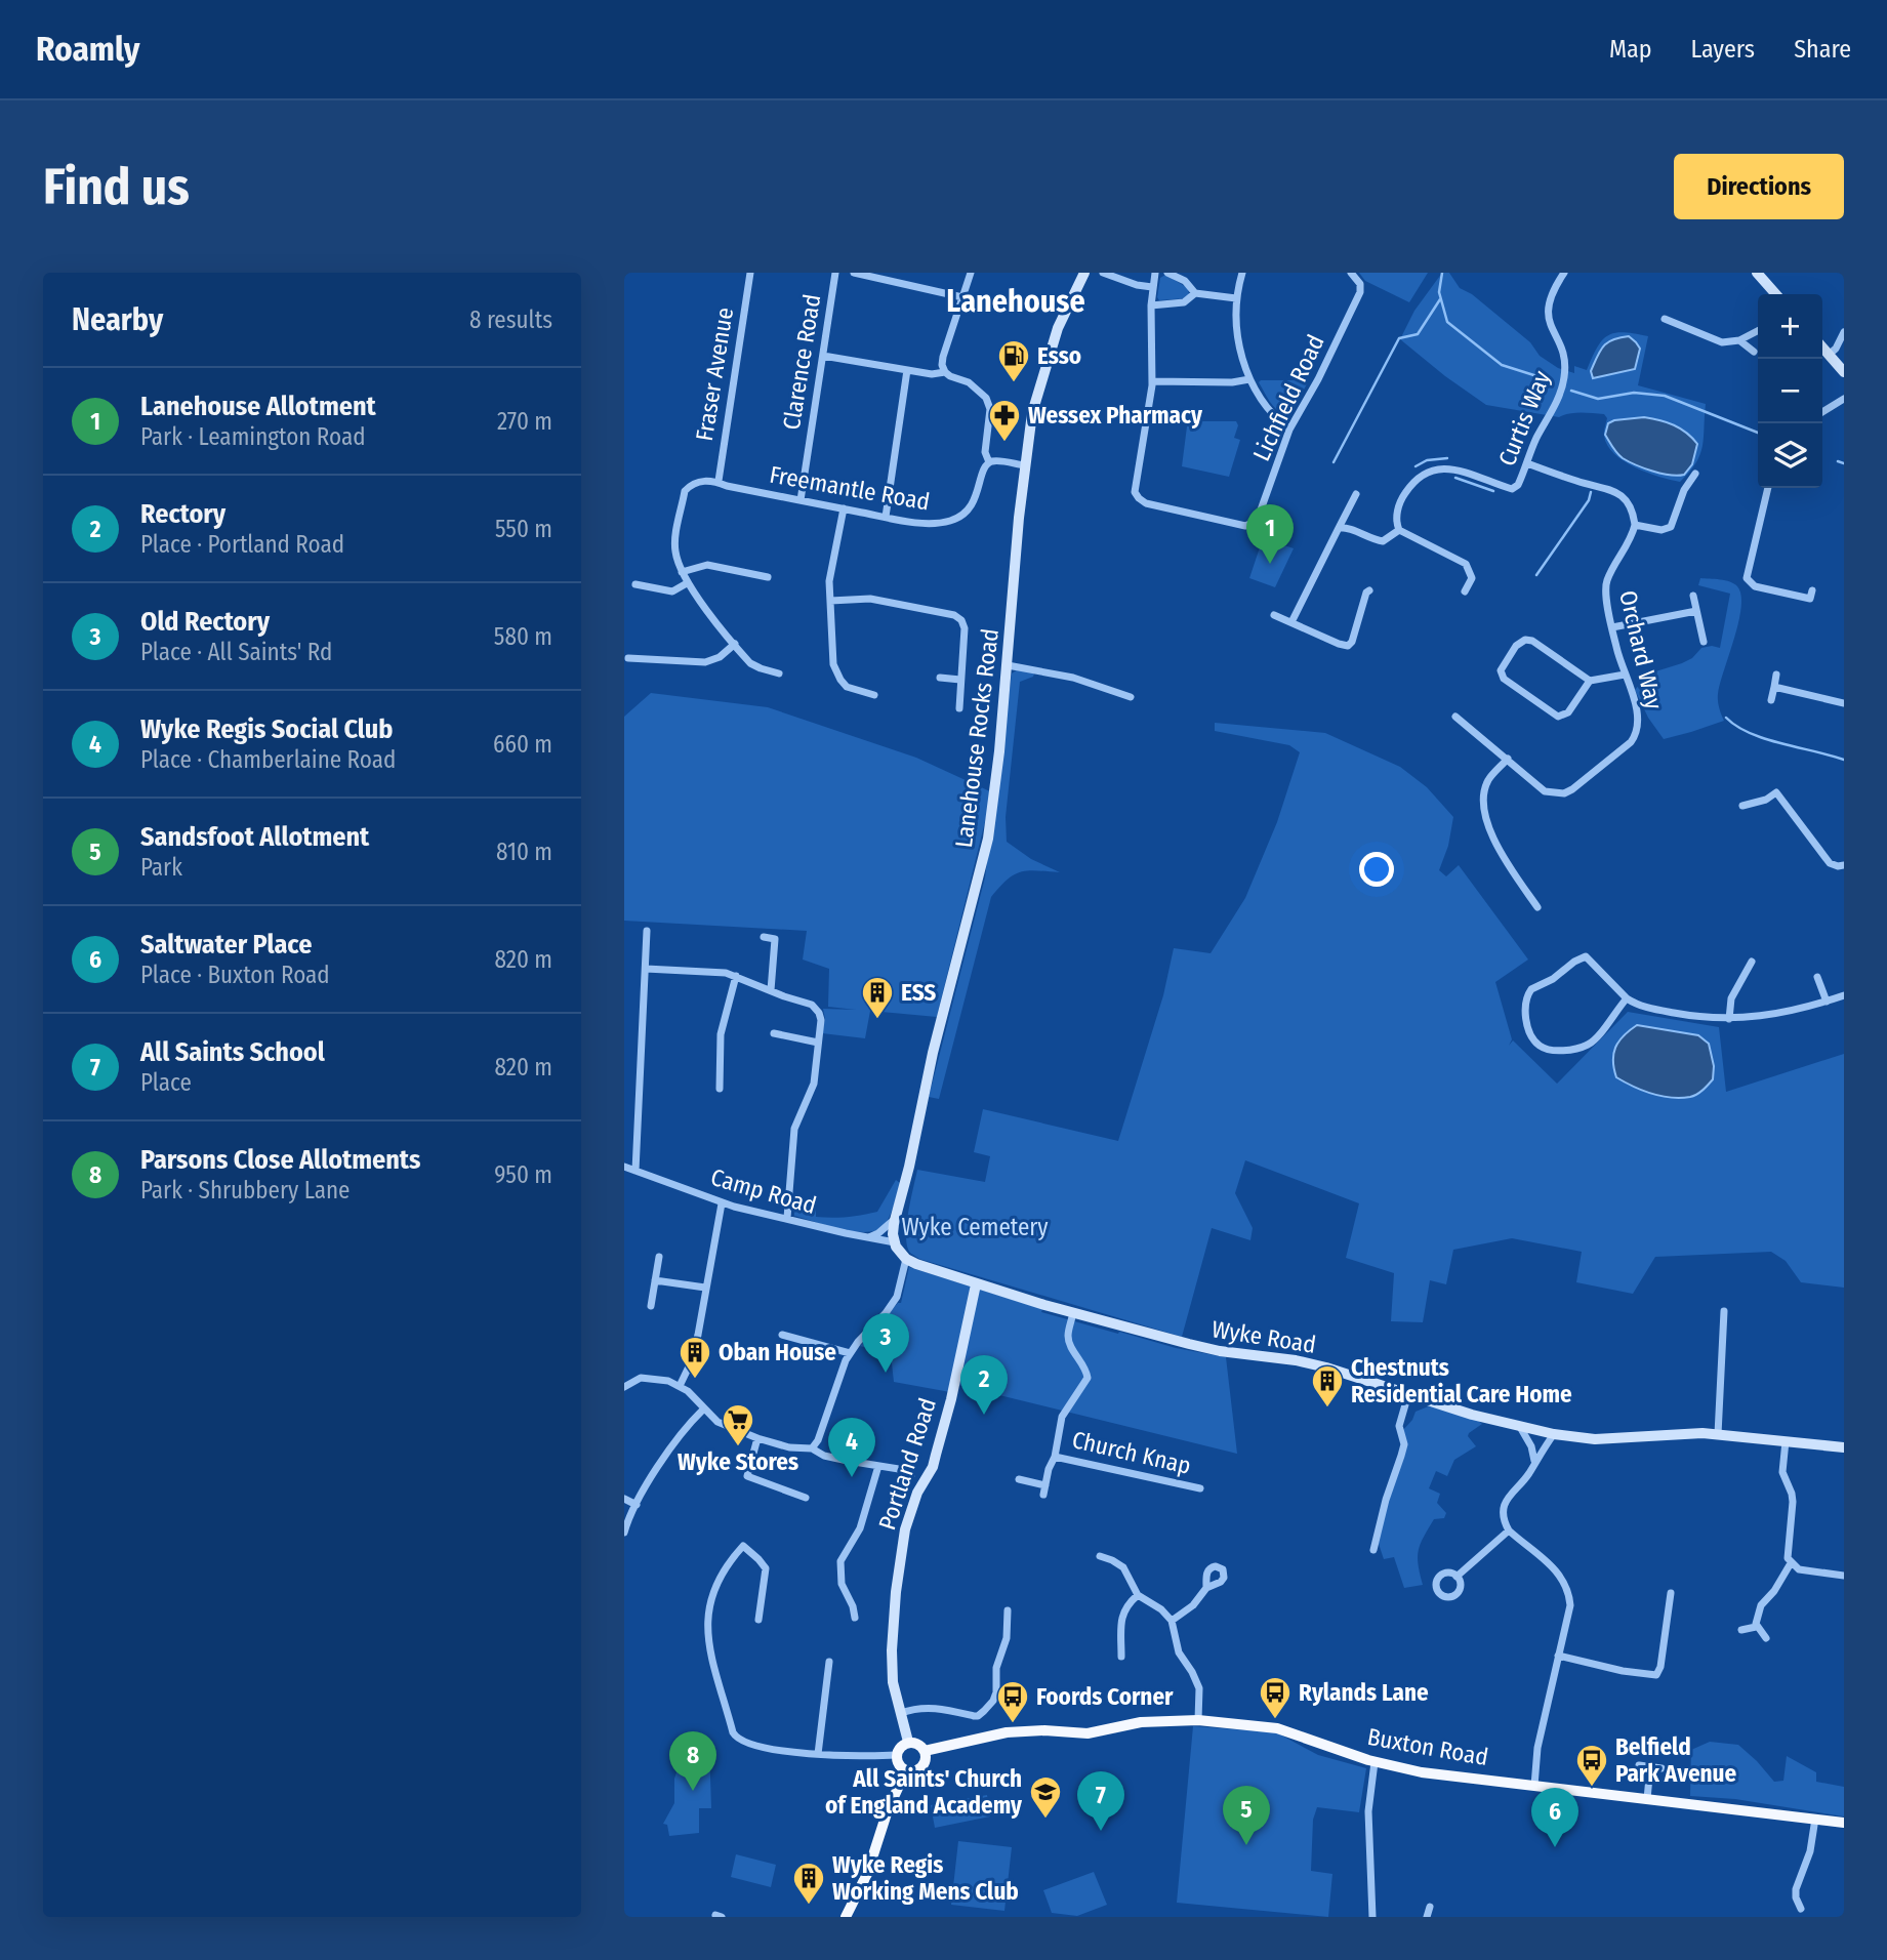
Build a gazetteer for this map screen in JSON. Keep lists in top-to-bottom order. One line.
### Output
{"streets":{"highway":["Buxton Road"],"main road":["Lanehouse Rocks Road","Wyke Road","Portland Road"],"street":["Clarence Road","Fraser Avenue","Lichfield Road","Curtis Way","Freemantle Road","Orchard Way","Camp Road","Church Knap"]},"crossings":[["Clarence Road","Freemantle Road"],["Fraser Avenue","Freemantle Road"],["Lanehouse Rocks Road","Camp Road"],["Wyke Road","Church Knap"],["Wyke Road","Portland Road"],["Portland Road","Buxton Road"]],"districts":["Lanehouse"],"parks":["Wyke Cemetery"],"places":{"fuel station":["Esso"],"pharmacy":["Wessex Pharmacy"],"building":["ESS","Oban House","Chestnuts Residential Care Home","Wyke Regis Working Mens Club"],"supermarket":["Wyke Stores"],"bus stop":["Rylands Lane","Foords Corner","Belfield Park Avenue"],"school or university":["All Saints' Church of England Academy"]},"page":{"header":"Roamly","nav":["Map","Layers","Share"],"buttons":"Directions","title":"Find us","heading":["Nearby","8 results"],"map_buttons":["+","−"],"list":[{"mark":"1","name":"Lanehouse Allotment","note":"Park · Leamington Road","value":"270 m"},{"mark":"2","name":"Rectory","note":"Place · Portland Road","value":"550 m"},{"mark":"3","name":"Old Rectory","note":"Place · All Saints' Rd","value":"580 m"},{"mark":"4","name":"Wyke Regis Social Club","note":"Place · Chamberlaine Road","value":"660 m"},{"mark":"5","name":"Sandsfoot Allotment","note":"Park","value":"810 m"},{"mark":"6","name":"Saltwater Place","note":"Place · Buxton Road","value":"820 m"},{"mark":"7","name":"All Saints School","note":"Place","value":"820 m"},{"mark":"8","name":"Parsons Close Allotments","note":"Park · Shrubbery Lane","value":"950 m"}],"pins":["1","3","2","4","8","7","5","6"]}}
